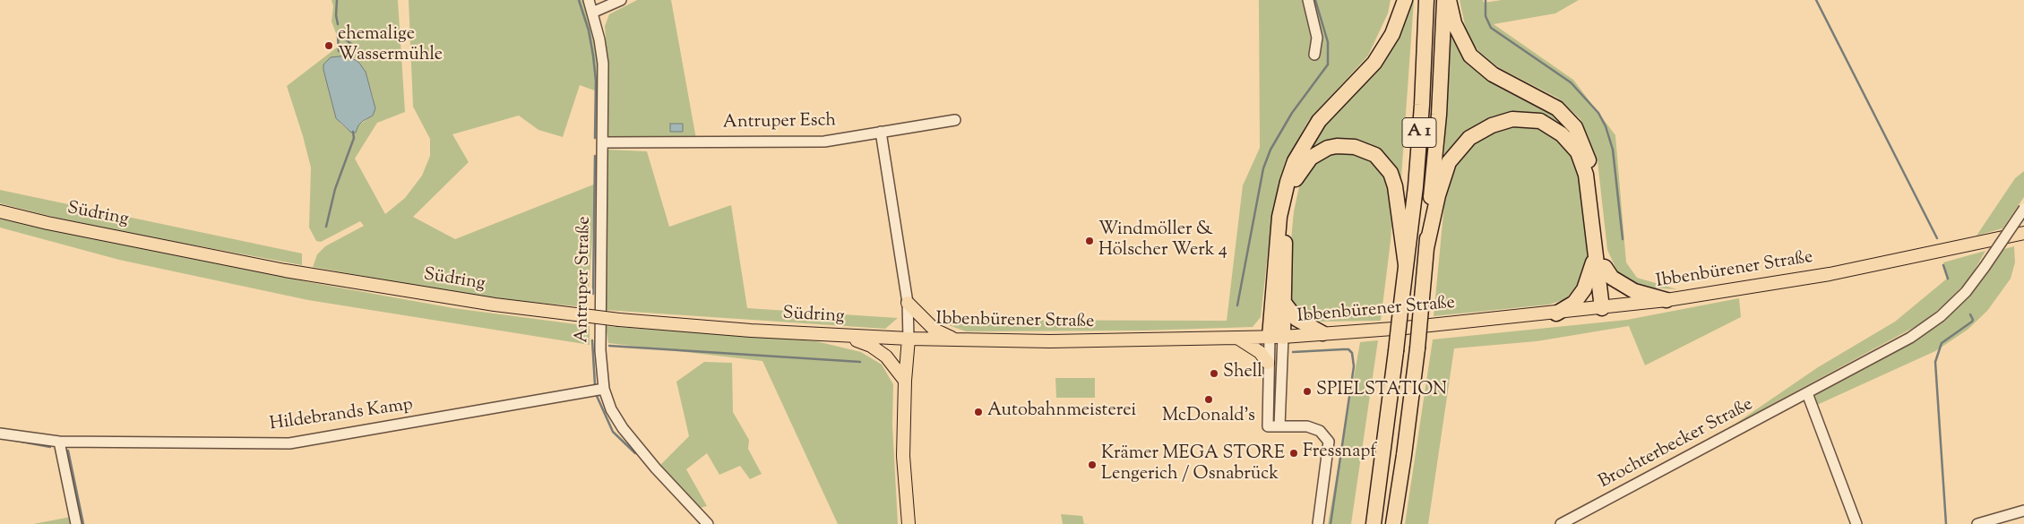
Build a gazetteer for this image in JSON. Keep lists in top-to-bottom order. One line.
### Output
{"streets":{"highway":["A 1"],"main road":["Südring","Ibbenbürener Straße"],"street":["Antruper Esch","Antruper Straße","Hildebrands Kamp","Brochterbecker Straße"]},"crossings":[["Antruper Esch","Antruper Straße"],["Südring","Ibbenbürener Straße"],["Antruper Straße","Hildebrands Kamp"]],"places":["ehemalige Wassermühle","Windmöller & Hölscher Werk 4","Shell","SPIELSTATION","McDonald's","Autobahnmeisterei","Fressnapf","Krämer MEGA STORE Lengerich / Osnabrück"]}
